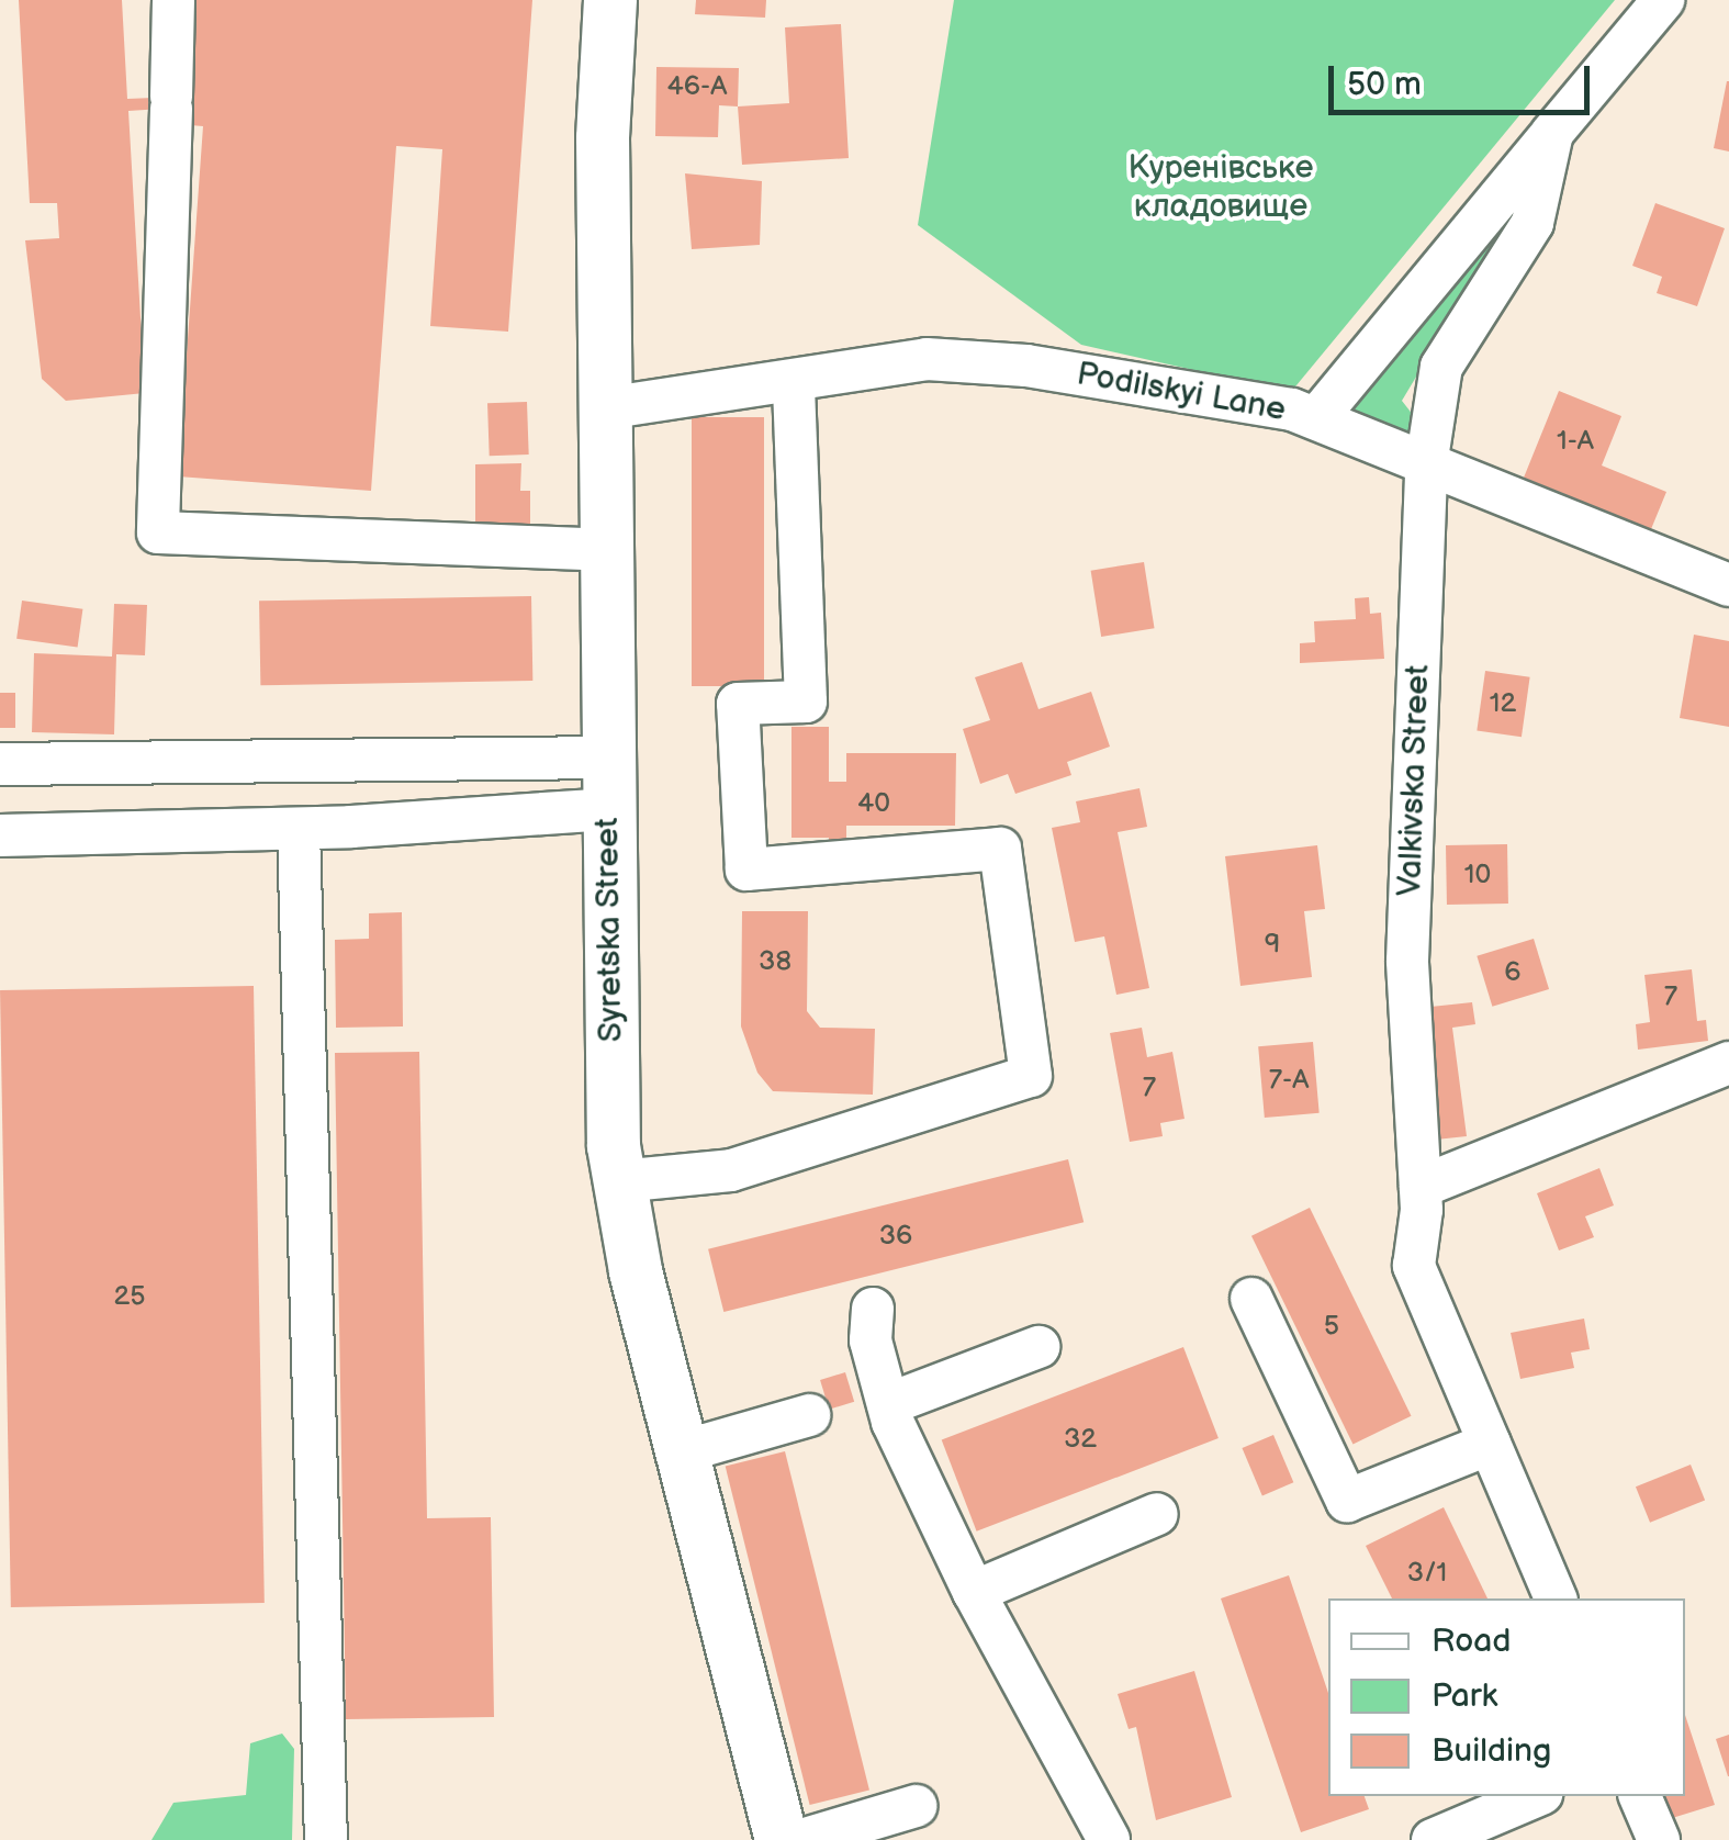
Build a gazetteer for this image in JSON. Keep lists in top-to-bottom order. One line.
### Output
{"streets":{"main road":["Syretska Street"],"street":["Podilskyi Lane","Valkivska Street"]},"crossings":[["Podilskyi Lane","Valkivska Street"],["Podilskyi Lane","Syretska Street"]],"parks":["Куренівське кладовище"],"house_numbers":["46-А","1-А","12","40","10","9","38","6","7","7-А","7","36","25","5","32","3/1"],"legend":["Road","Park","Building"],"scale_bar":"50 m"}
